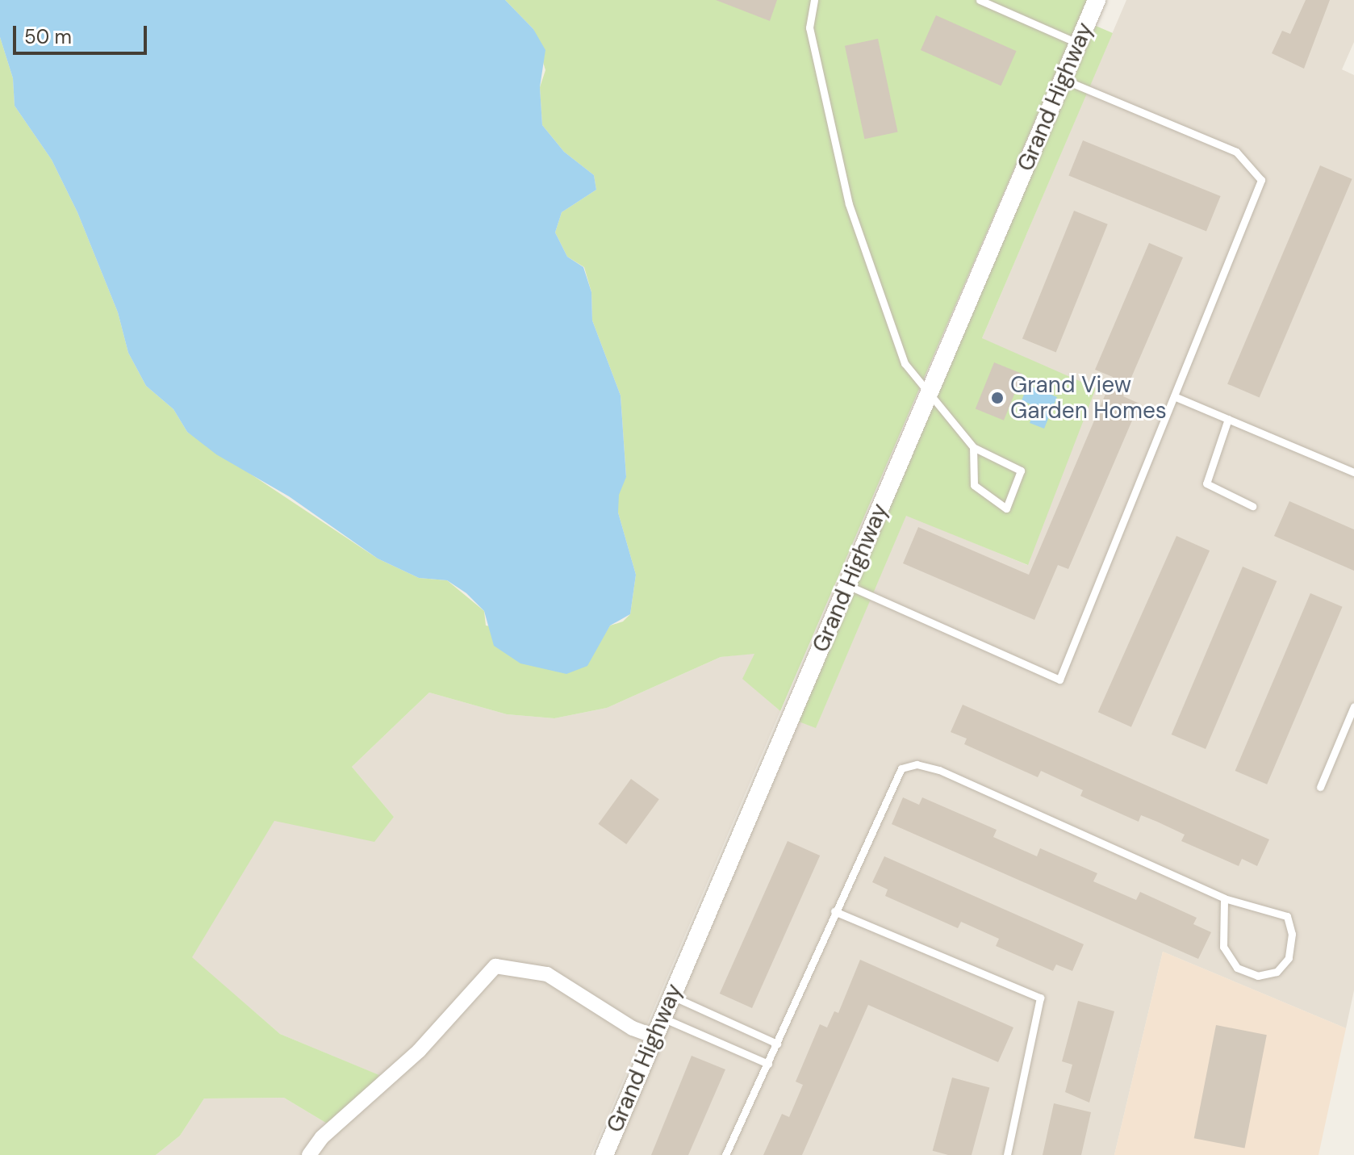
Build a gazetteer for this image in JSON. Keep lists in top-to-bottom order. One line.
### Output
{"streets":{"street":["Grand Highway"]},"places":["Grand View Garden Homes"],"scale_bar":"50 m"}
